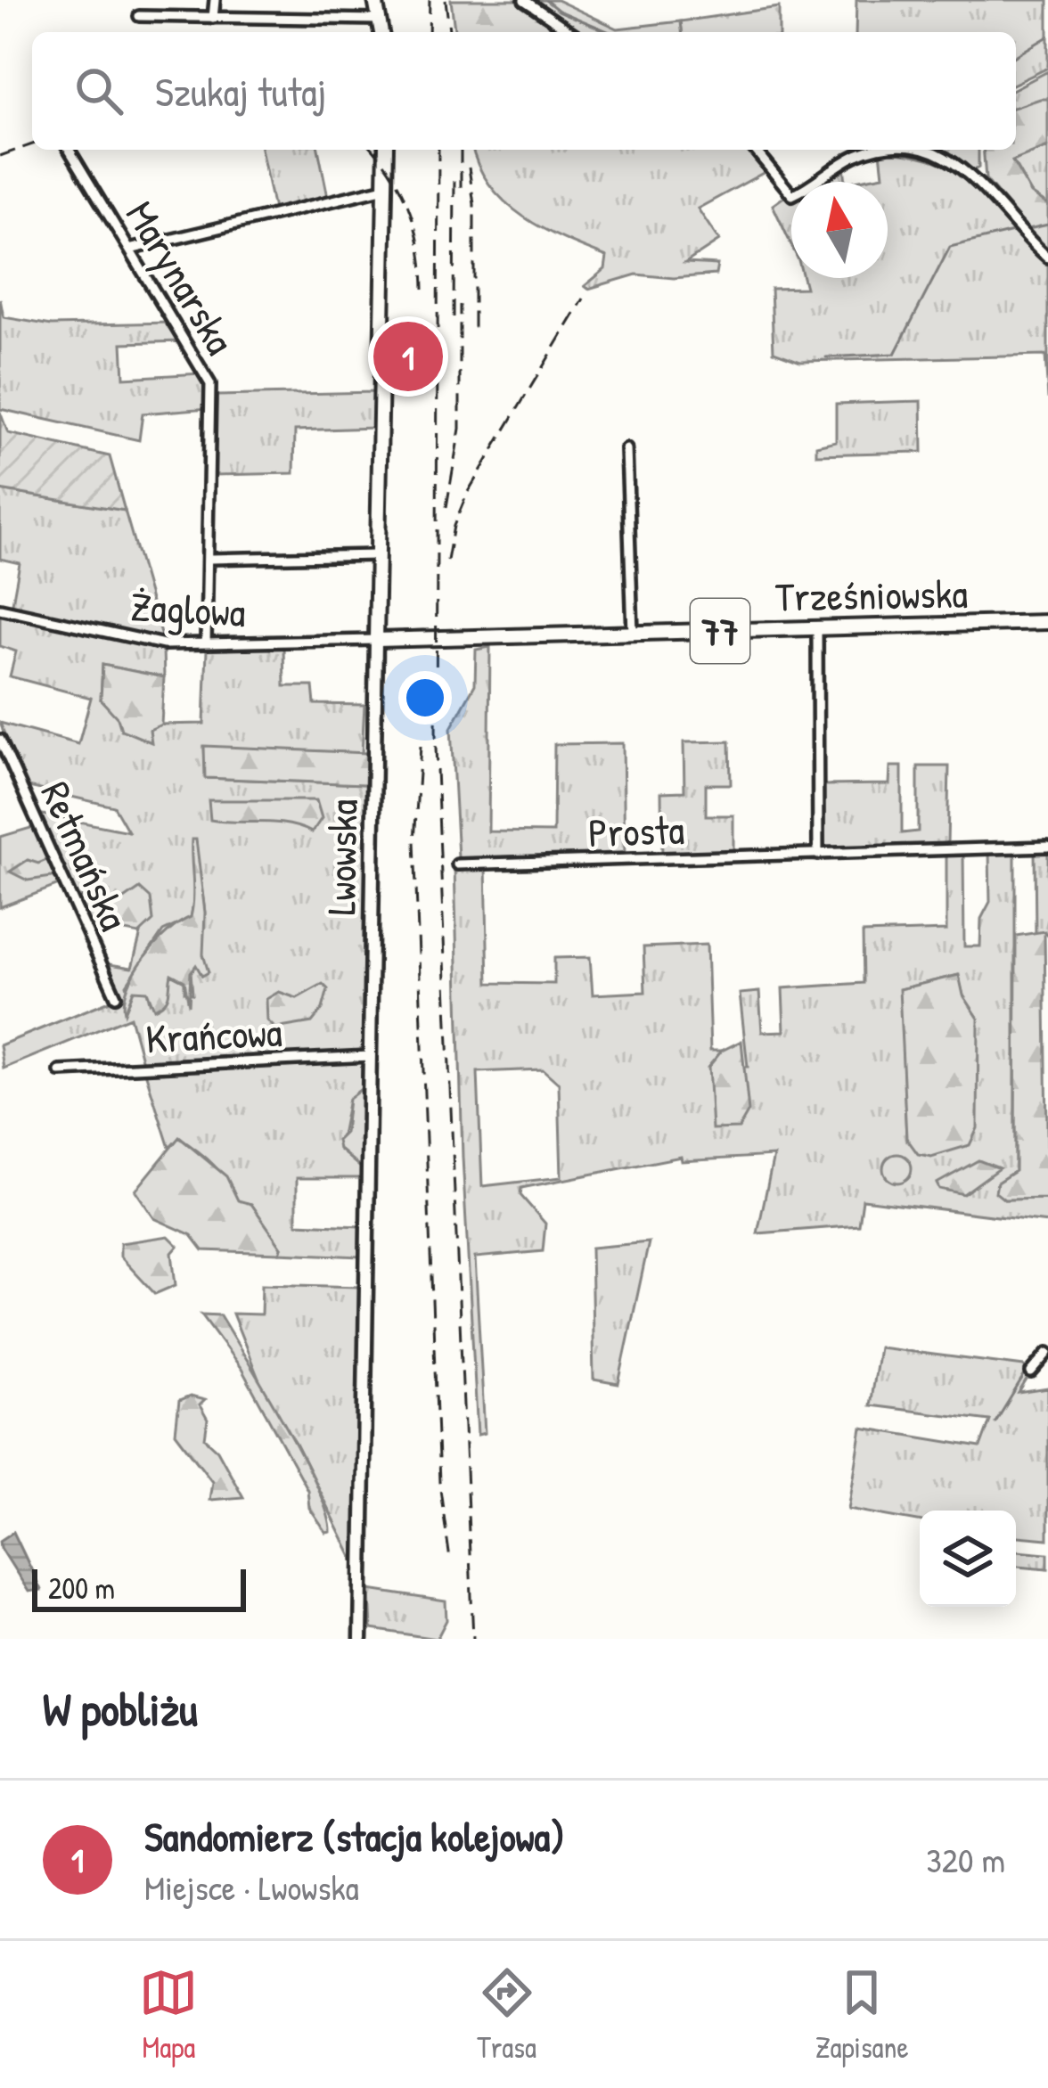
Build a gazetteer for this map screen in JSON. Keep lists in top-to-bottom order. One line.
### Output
{"streets":{"main road":["Trześniowska","77","Lwowska"],"street":["Marynarska","Żaglowa","Prosta","Retmańska","Krańcowa"]},"crossings":[["Marynarska","Żaglowa"],["Trześniowska","Żaglowa"],["Trześniowska","Lwowska"],["Żaglowa","Lwowska"],["Lwowska","Krańcowa"]],"scale_bar":"200 m","north":"top","page":{"search":"Szukaj tutaj","pins":"1","scale":"200 m","heading":"W pobliżu","list":[{"mark":"1","name":"Sandomierz (stacja kolejowa)","note":"Miejsce · Lwowska","value":"320 m"}],"nav":["Mapa","Trasa","Zapisane"]}}
